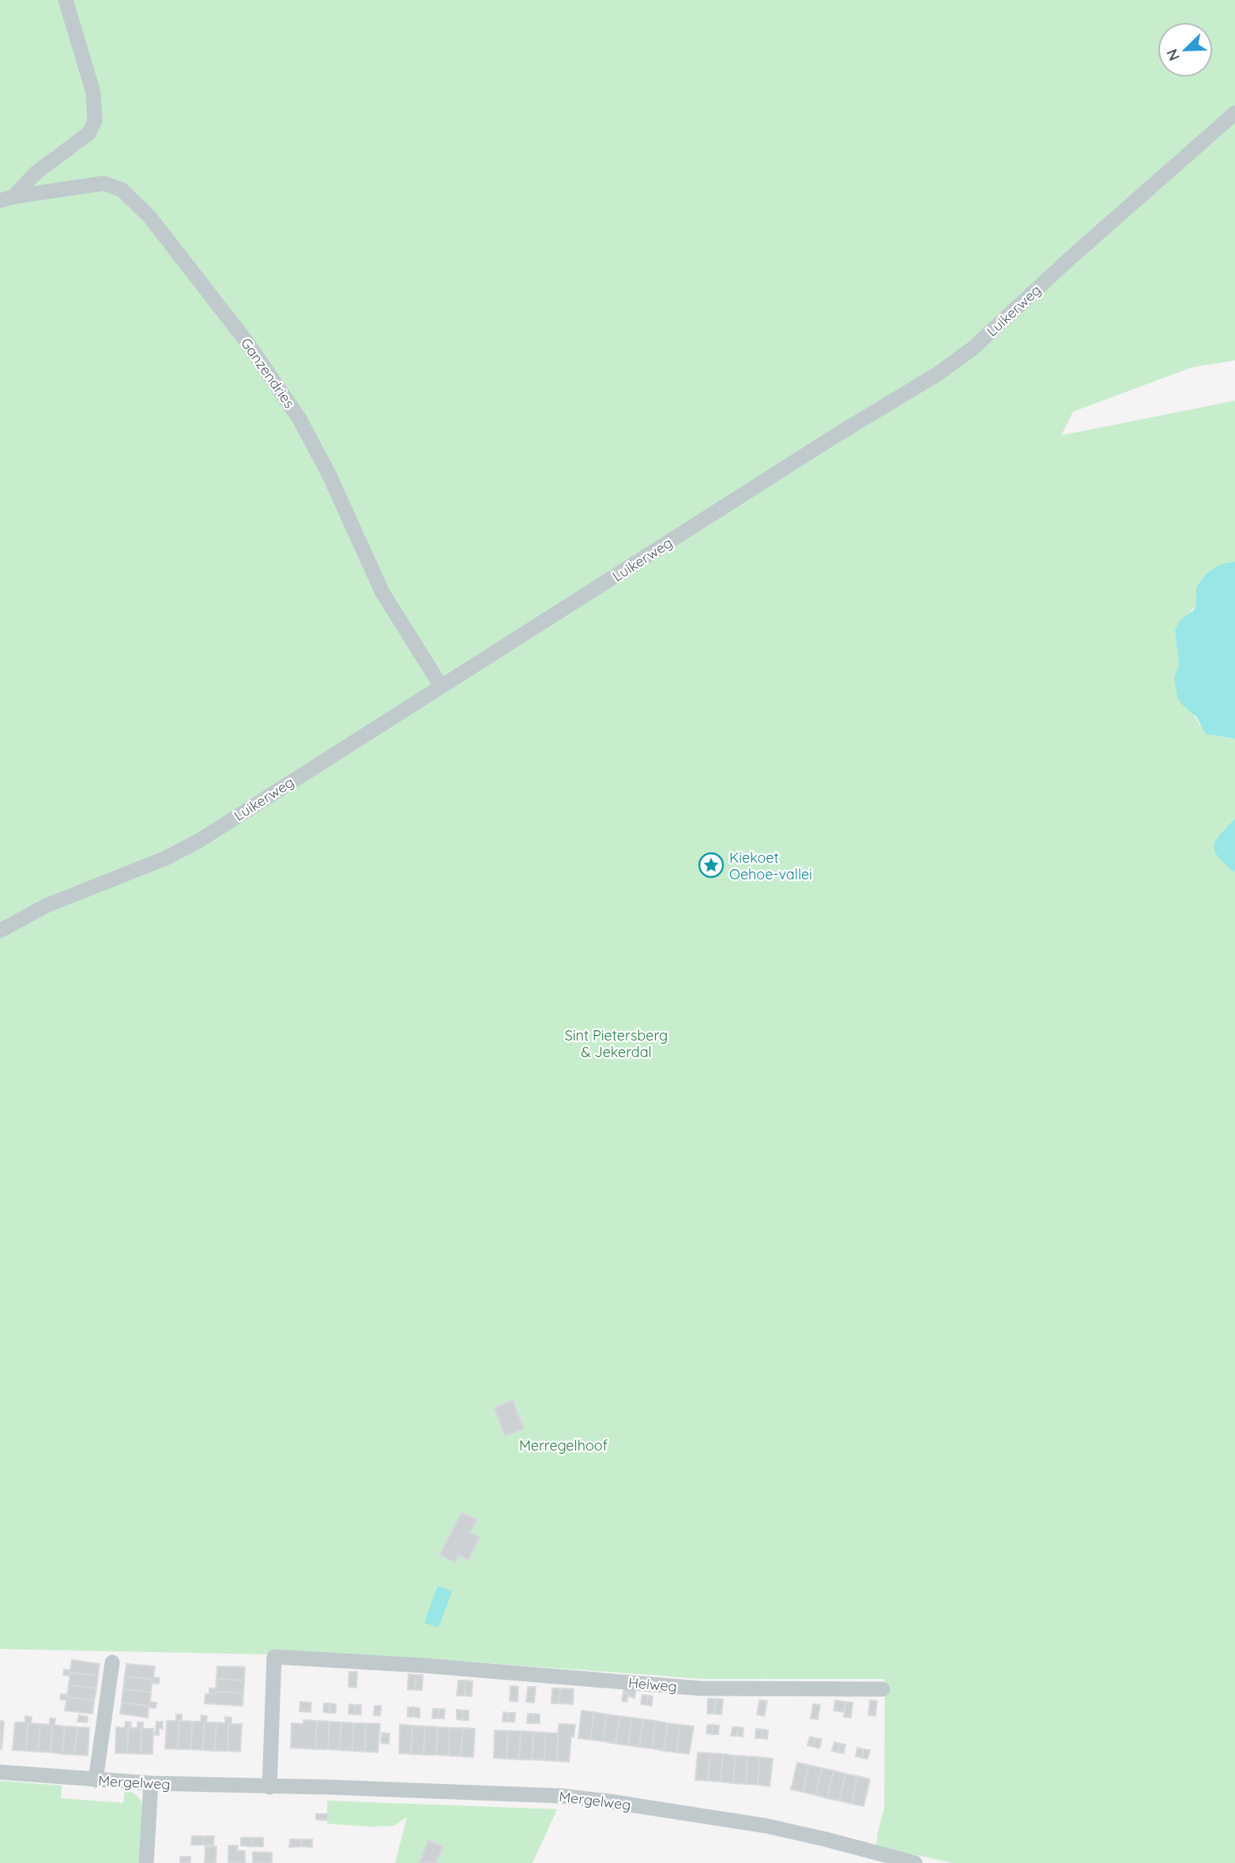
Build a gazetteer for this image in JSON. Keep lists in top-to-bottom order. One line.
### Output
{"streets":{"street":["Luikerweg","Ganzendries","Heiweg","Mergelweg"]},"crossings":[["Luikerweg","Ganzendries"],["Heiweg","Mergelweg"]],"parks":["Sint Pietersberg & Jekerdal","Merregelhoof"],"places":{"place":["Kiekoet Oehoe-vallei"]},"north":"bottom left"}
